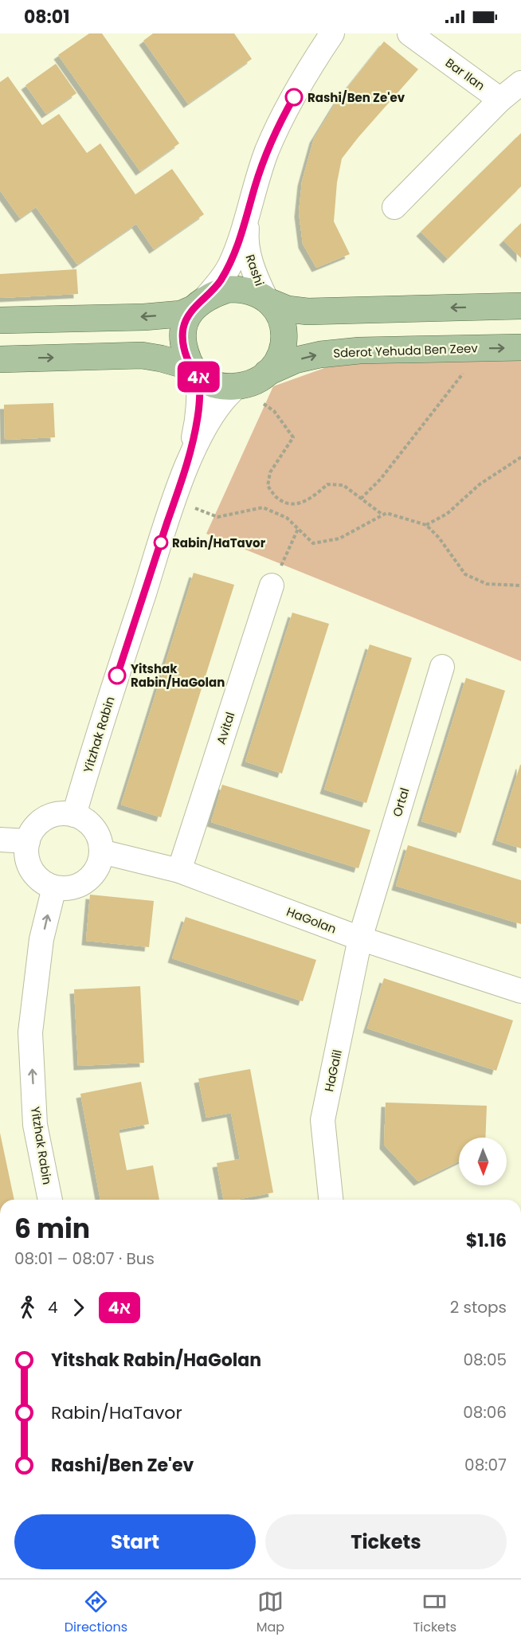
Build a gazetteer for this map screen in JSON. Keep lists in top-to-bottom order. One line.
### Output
{"streets":{"main road":["Sderot Yehuda Ben Zeev"],"street":["Bar Ilan","Rashi","Avital","Yitzhak Rabin","Ortal","HaGolan","HaGalil"]},"crossings":[["Rashi","Sderot Yehuda Ben Zeev"],["Rashi","Yitzhak Rabin"],["Sderot Yehuda Ben Zeev","Yitzhak Rabin"],["Avital","HaGolan"],["Yitzhak Rabin","HaGolan"],["Ortal","HaGolan"],["Ortal","HaGalil"],["HaGolan","HaGalil"]],"one_way":["Yitzhak Rabin"],"places":["Rashi/Ben Ze'ev","Rabin/HaTavor","Yitshak Rabin/HaGolan"],"lines":["bus line 4א"],"north":"bottom","page":{"status":"08:01","on_map":"4א","heading":["6 min","08:01 – 08:07 · Bus","$1.16"],"legs":["4","4א","2 stops"],"list":[{"name":"Yitshak Rabin/HaGolan","value":"08:05"},{"name":"Rabin/HaTavor","value":"08:06"},{"name":"Rashi/Ben Ze'ev","value":"08:07"}],"buttons":["Start","Tickets"],"tabs":["Directions","Map","Tickets"]}}
